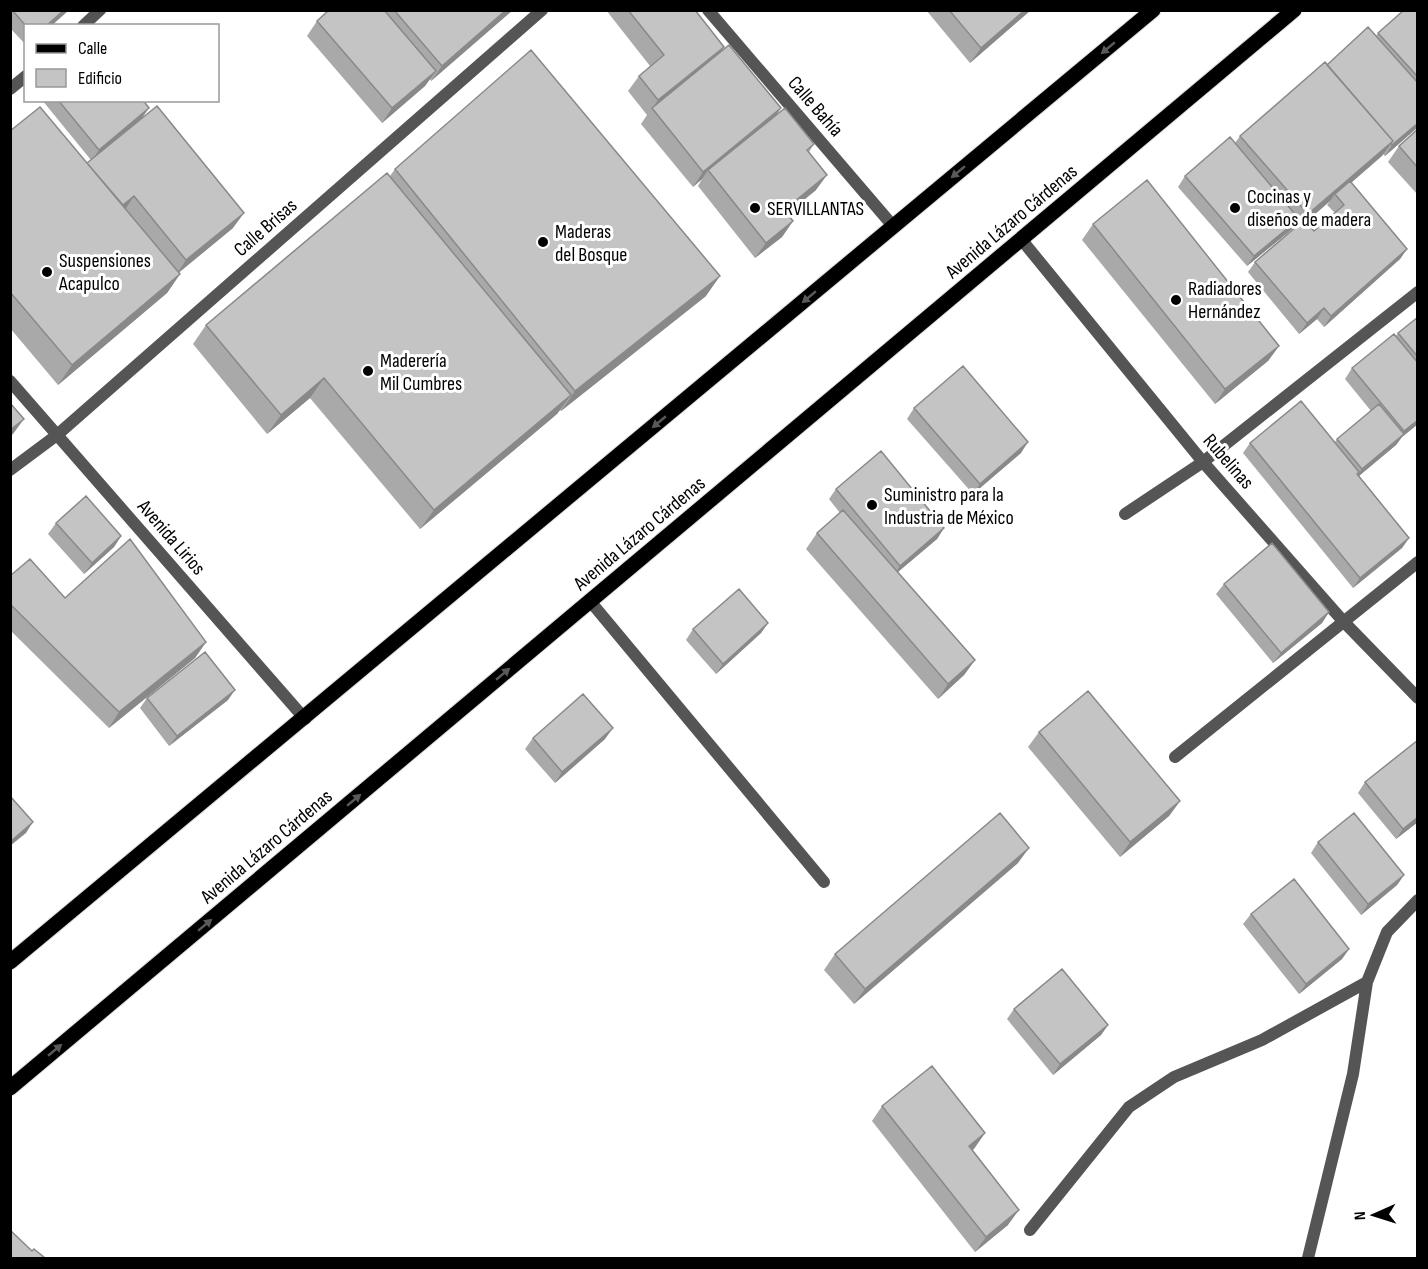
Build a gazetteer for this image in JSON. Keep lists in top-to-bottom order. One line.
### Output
{"streets":{"main road":["Avenida Lázaro Cárdenas"],"street":["Calle Bahía","Calle Brisas","Rubelinas","Avenida Lirios"]},"crossings":[["Avenida Lázaro Cárdenas","Rubelinas"],["Calle Brisas","Avenida Lirios"]],"places":["SERVILLANTAS","Cocinas y diseños de madera","Maderas del Bosque","Suspensiones Acapulco","Radiadores Hernández","Maderería Mil Cumbres","Suministro para la Industria de México"],"legend":["Calle","Edificio"],"north":"left"}
